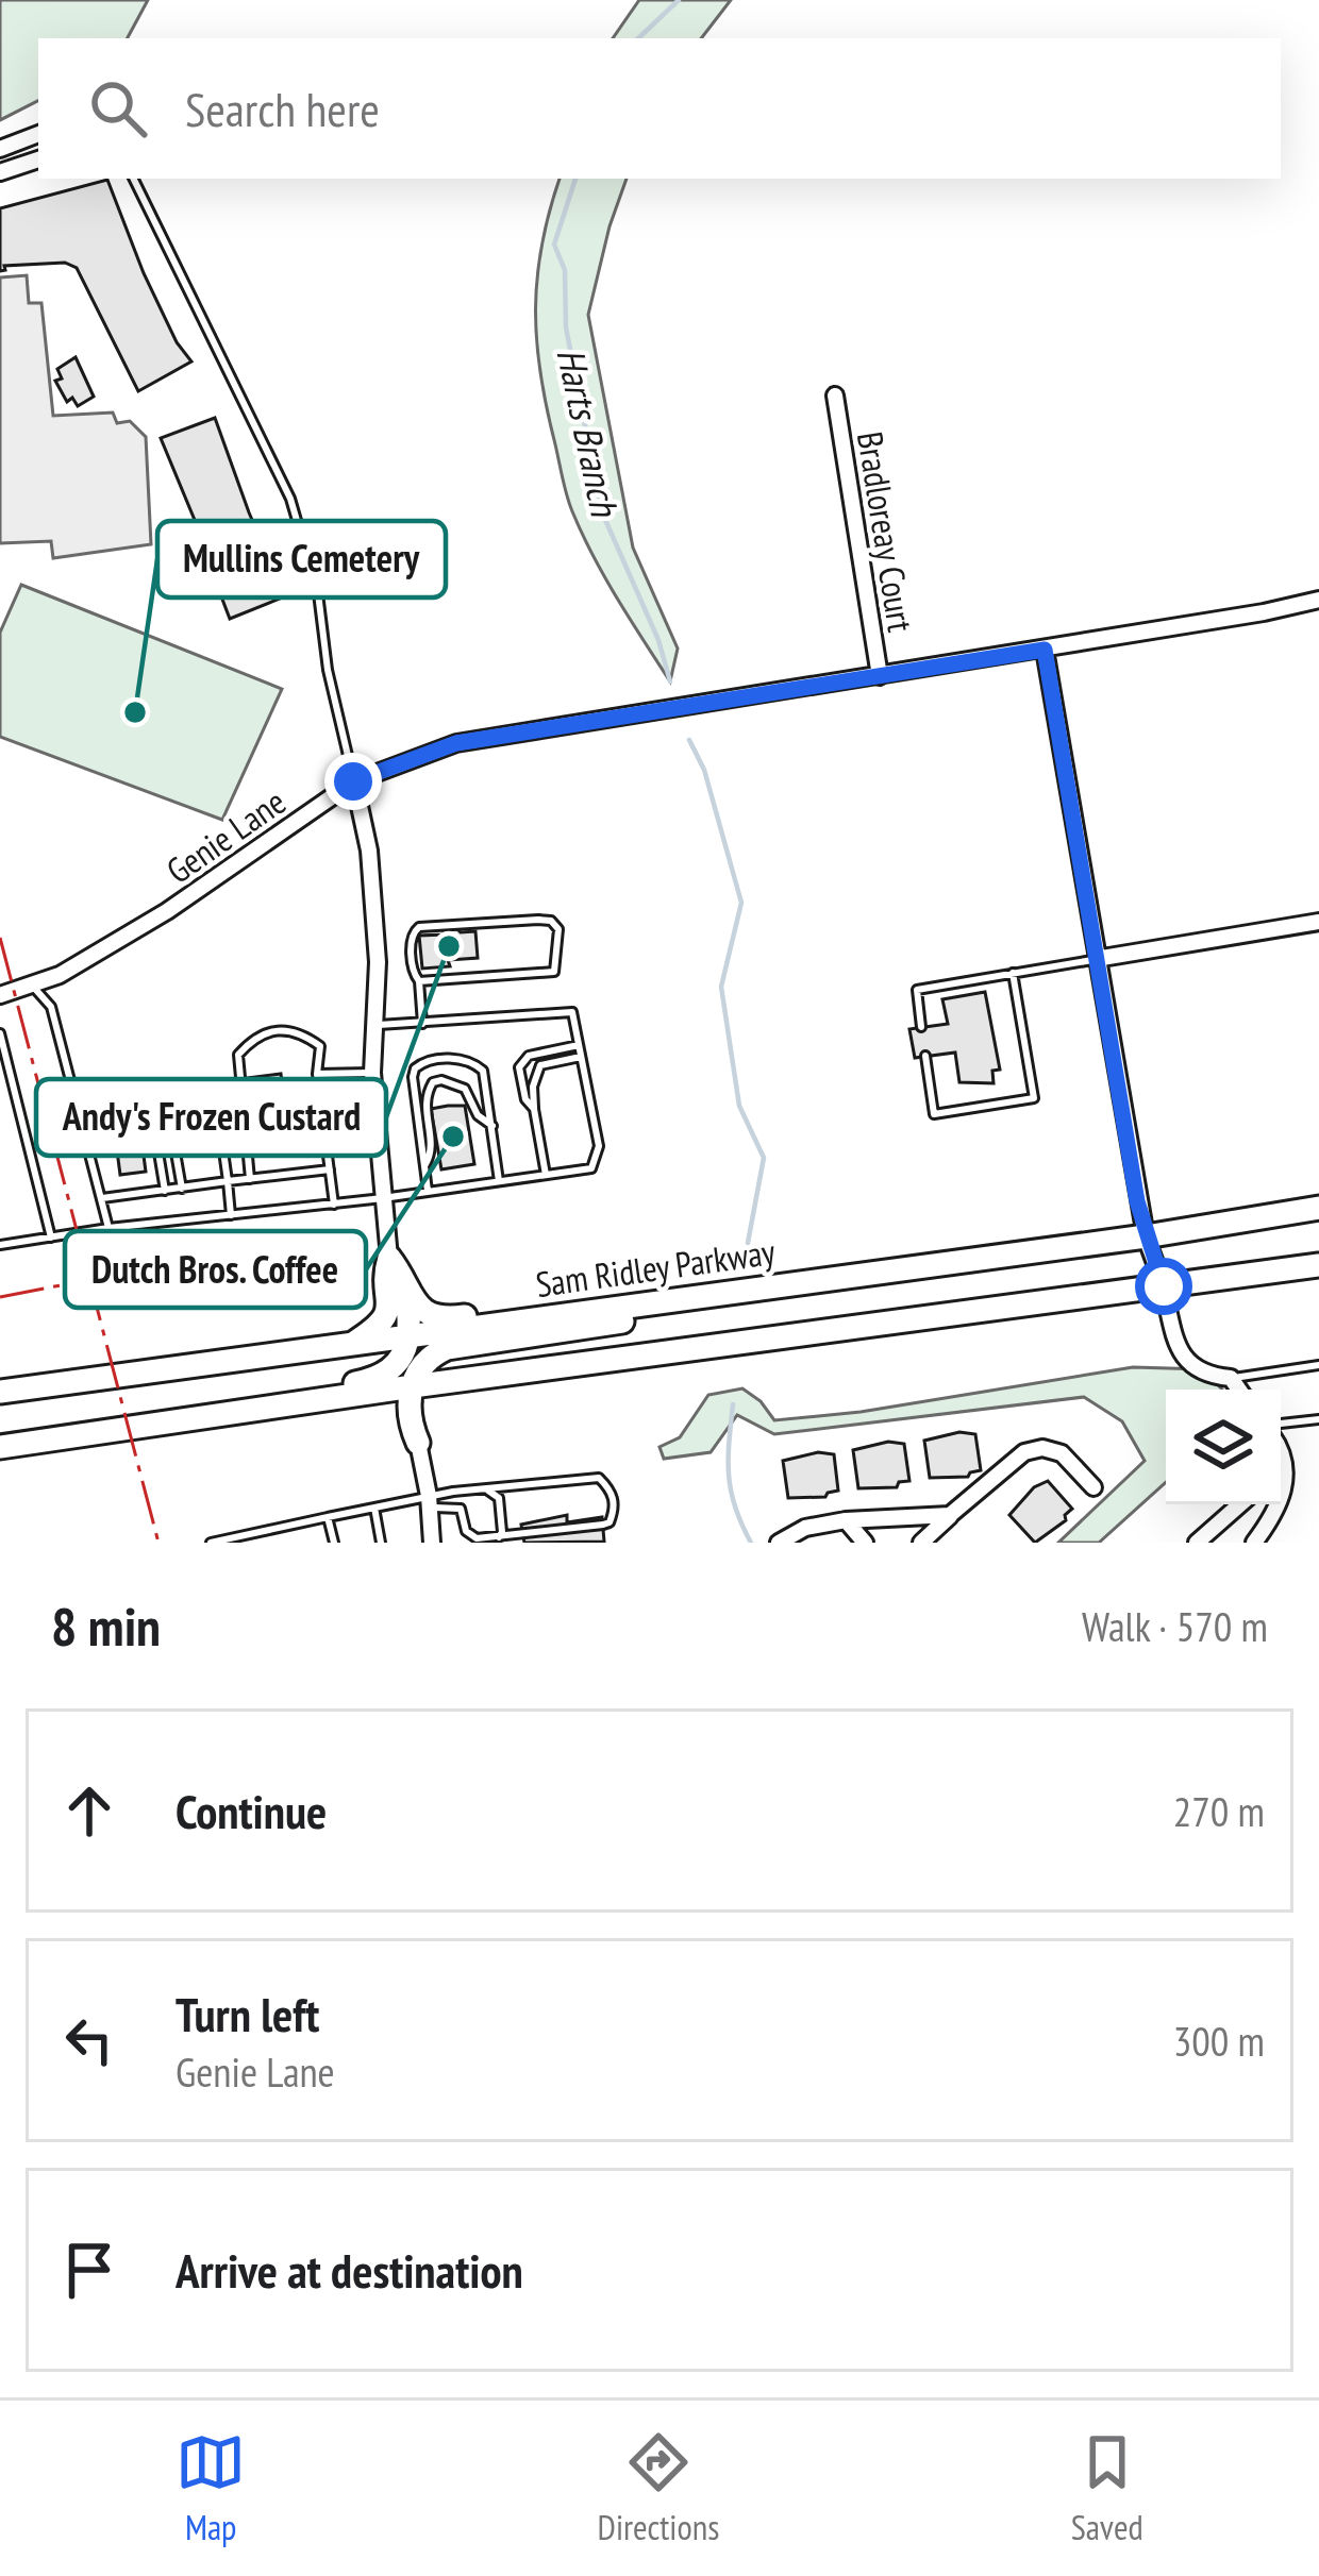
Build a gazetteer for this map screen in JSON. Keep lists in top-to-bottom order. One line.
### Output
{"streets":{"main road":["Sam Ridley Parkway"],"street":["Bradloreay Court","Genie Lane"]},"crossings":[["Bradloreay Court","Genie Lane"]],"water":["Harts Branch"],"places":["Mullins Cemetery","Andy's Frozen Custard","Dutch Bros. Coffee"],"page":{"search":"Search here","heading":["8 min","Walk · 570 m"],"list":[["Continue","270 m"],["Turn left","Genie Lane","300 m"],"Arrive at destination"],"nav":["Map","Directions","Saved"]}}
